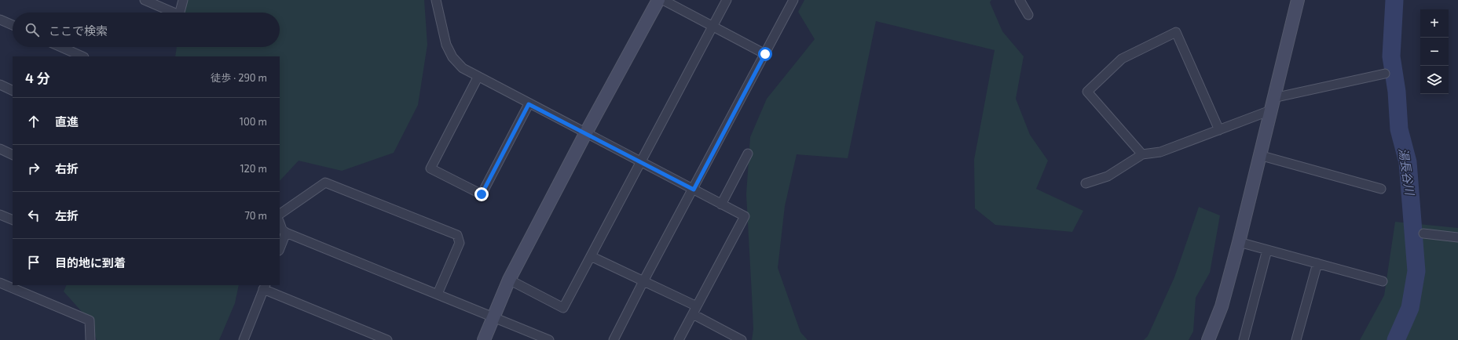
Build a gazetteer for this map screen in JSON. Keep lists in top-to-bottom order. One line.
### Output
{"water":["湯長谷川"],"page":{"map_buttons":["+","−"],"search":"ここで検索","heading":["4 分","徒歩 · 290 m"],"list":[["直進","100 m"],["右折","120 m"],["左折","70 m"],"目的地に到着"]}}
